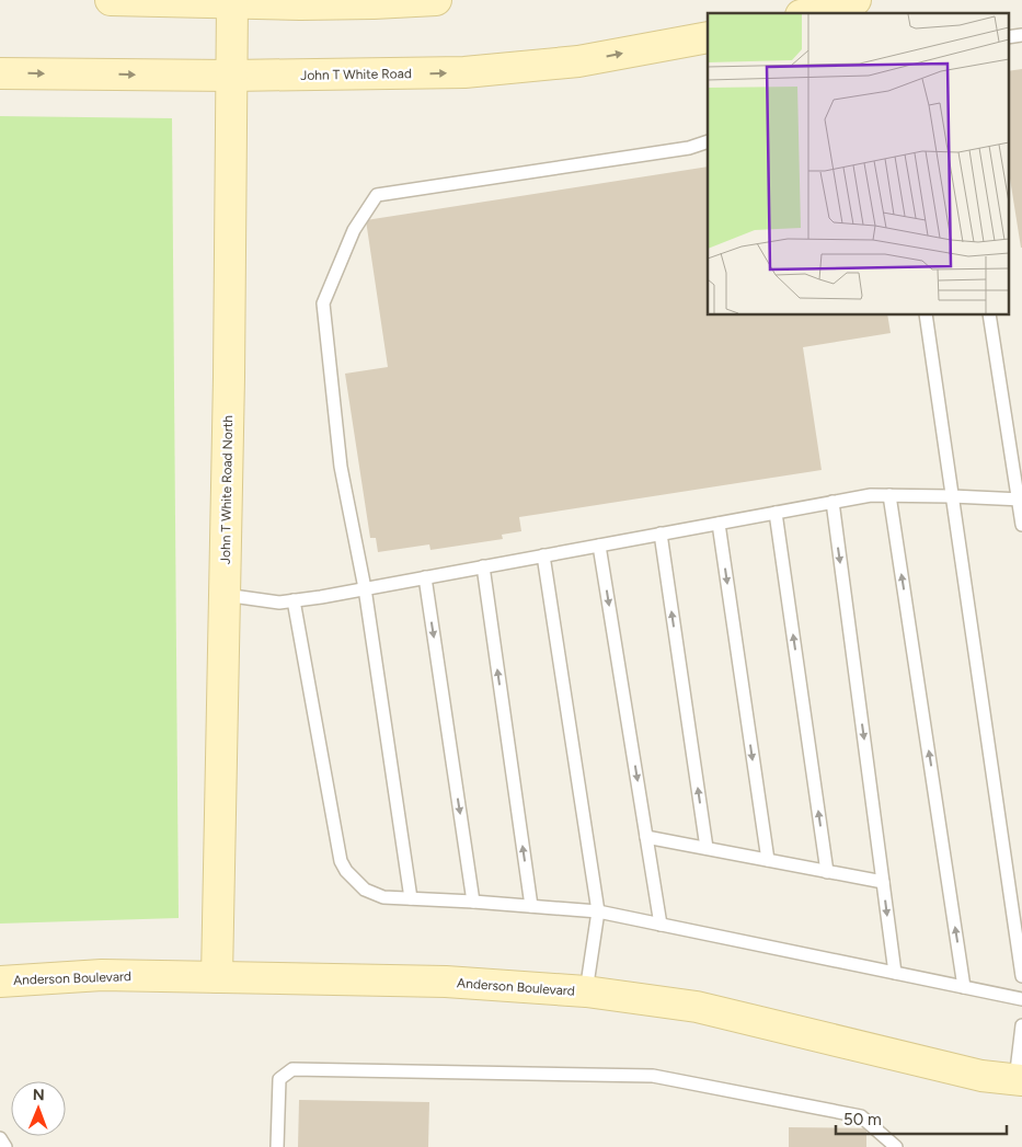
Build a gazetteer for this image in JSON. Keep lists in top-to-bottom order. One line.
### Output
{"streets":{"street":["John T White Road","John T White Road North","Anderson Boulevard"]},"crossings":[["John T White Road","John T White Road North"],["John T White Road North","Anderson Boulevard"]],"scale_bar":"50 m","north":"top"}
